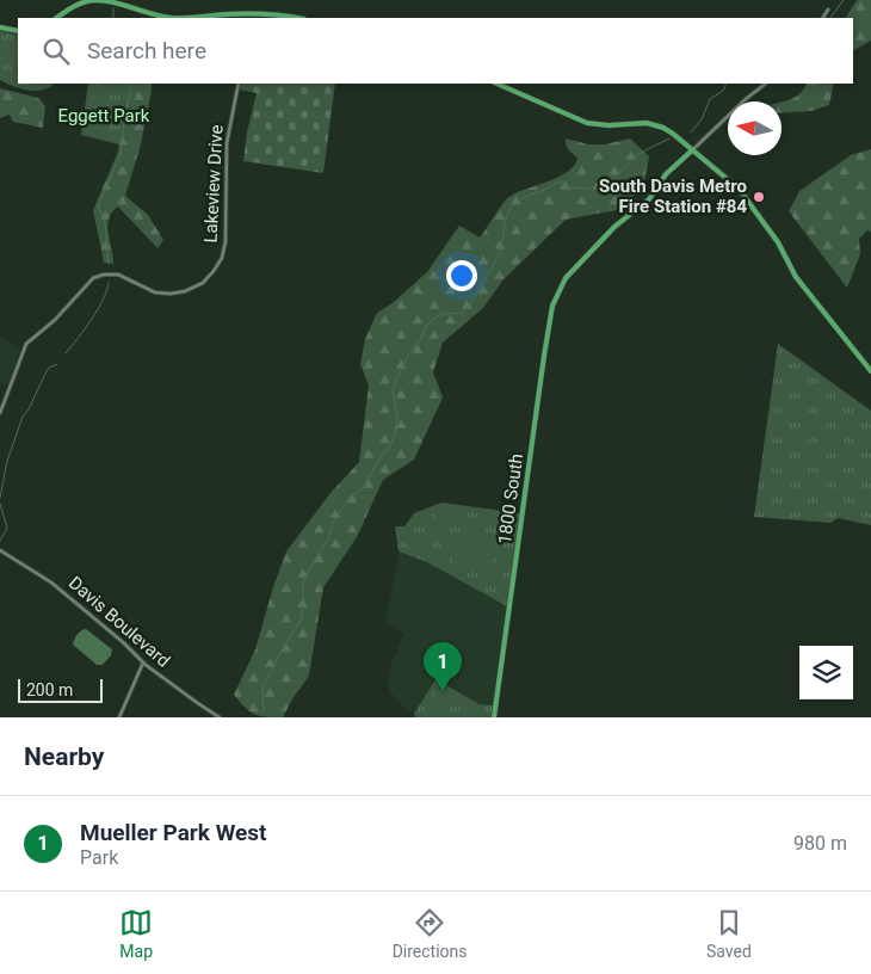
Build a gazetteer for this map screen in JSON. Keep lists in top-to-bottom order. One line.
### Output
{"streets":{"main road":["1800 South"],"street":["Lakeview Drive","Davis Boulevard"]},"parks":["Eggett Park"],"places":["South Davis Metro Fire Station #84"],"scale_bar":"200 m","north":"left","page":{"search":"Search here","pins":"1","scale":"200 m","heading":"Nearby","list":[{"mark":"1","name":"Mueller Park West","note":"Park","value":"980 m"}],"nav":["Map","Directions","Saved"]}}
